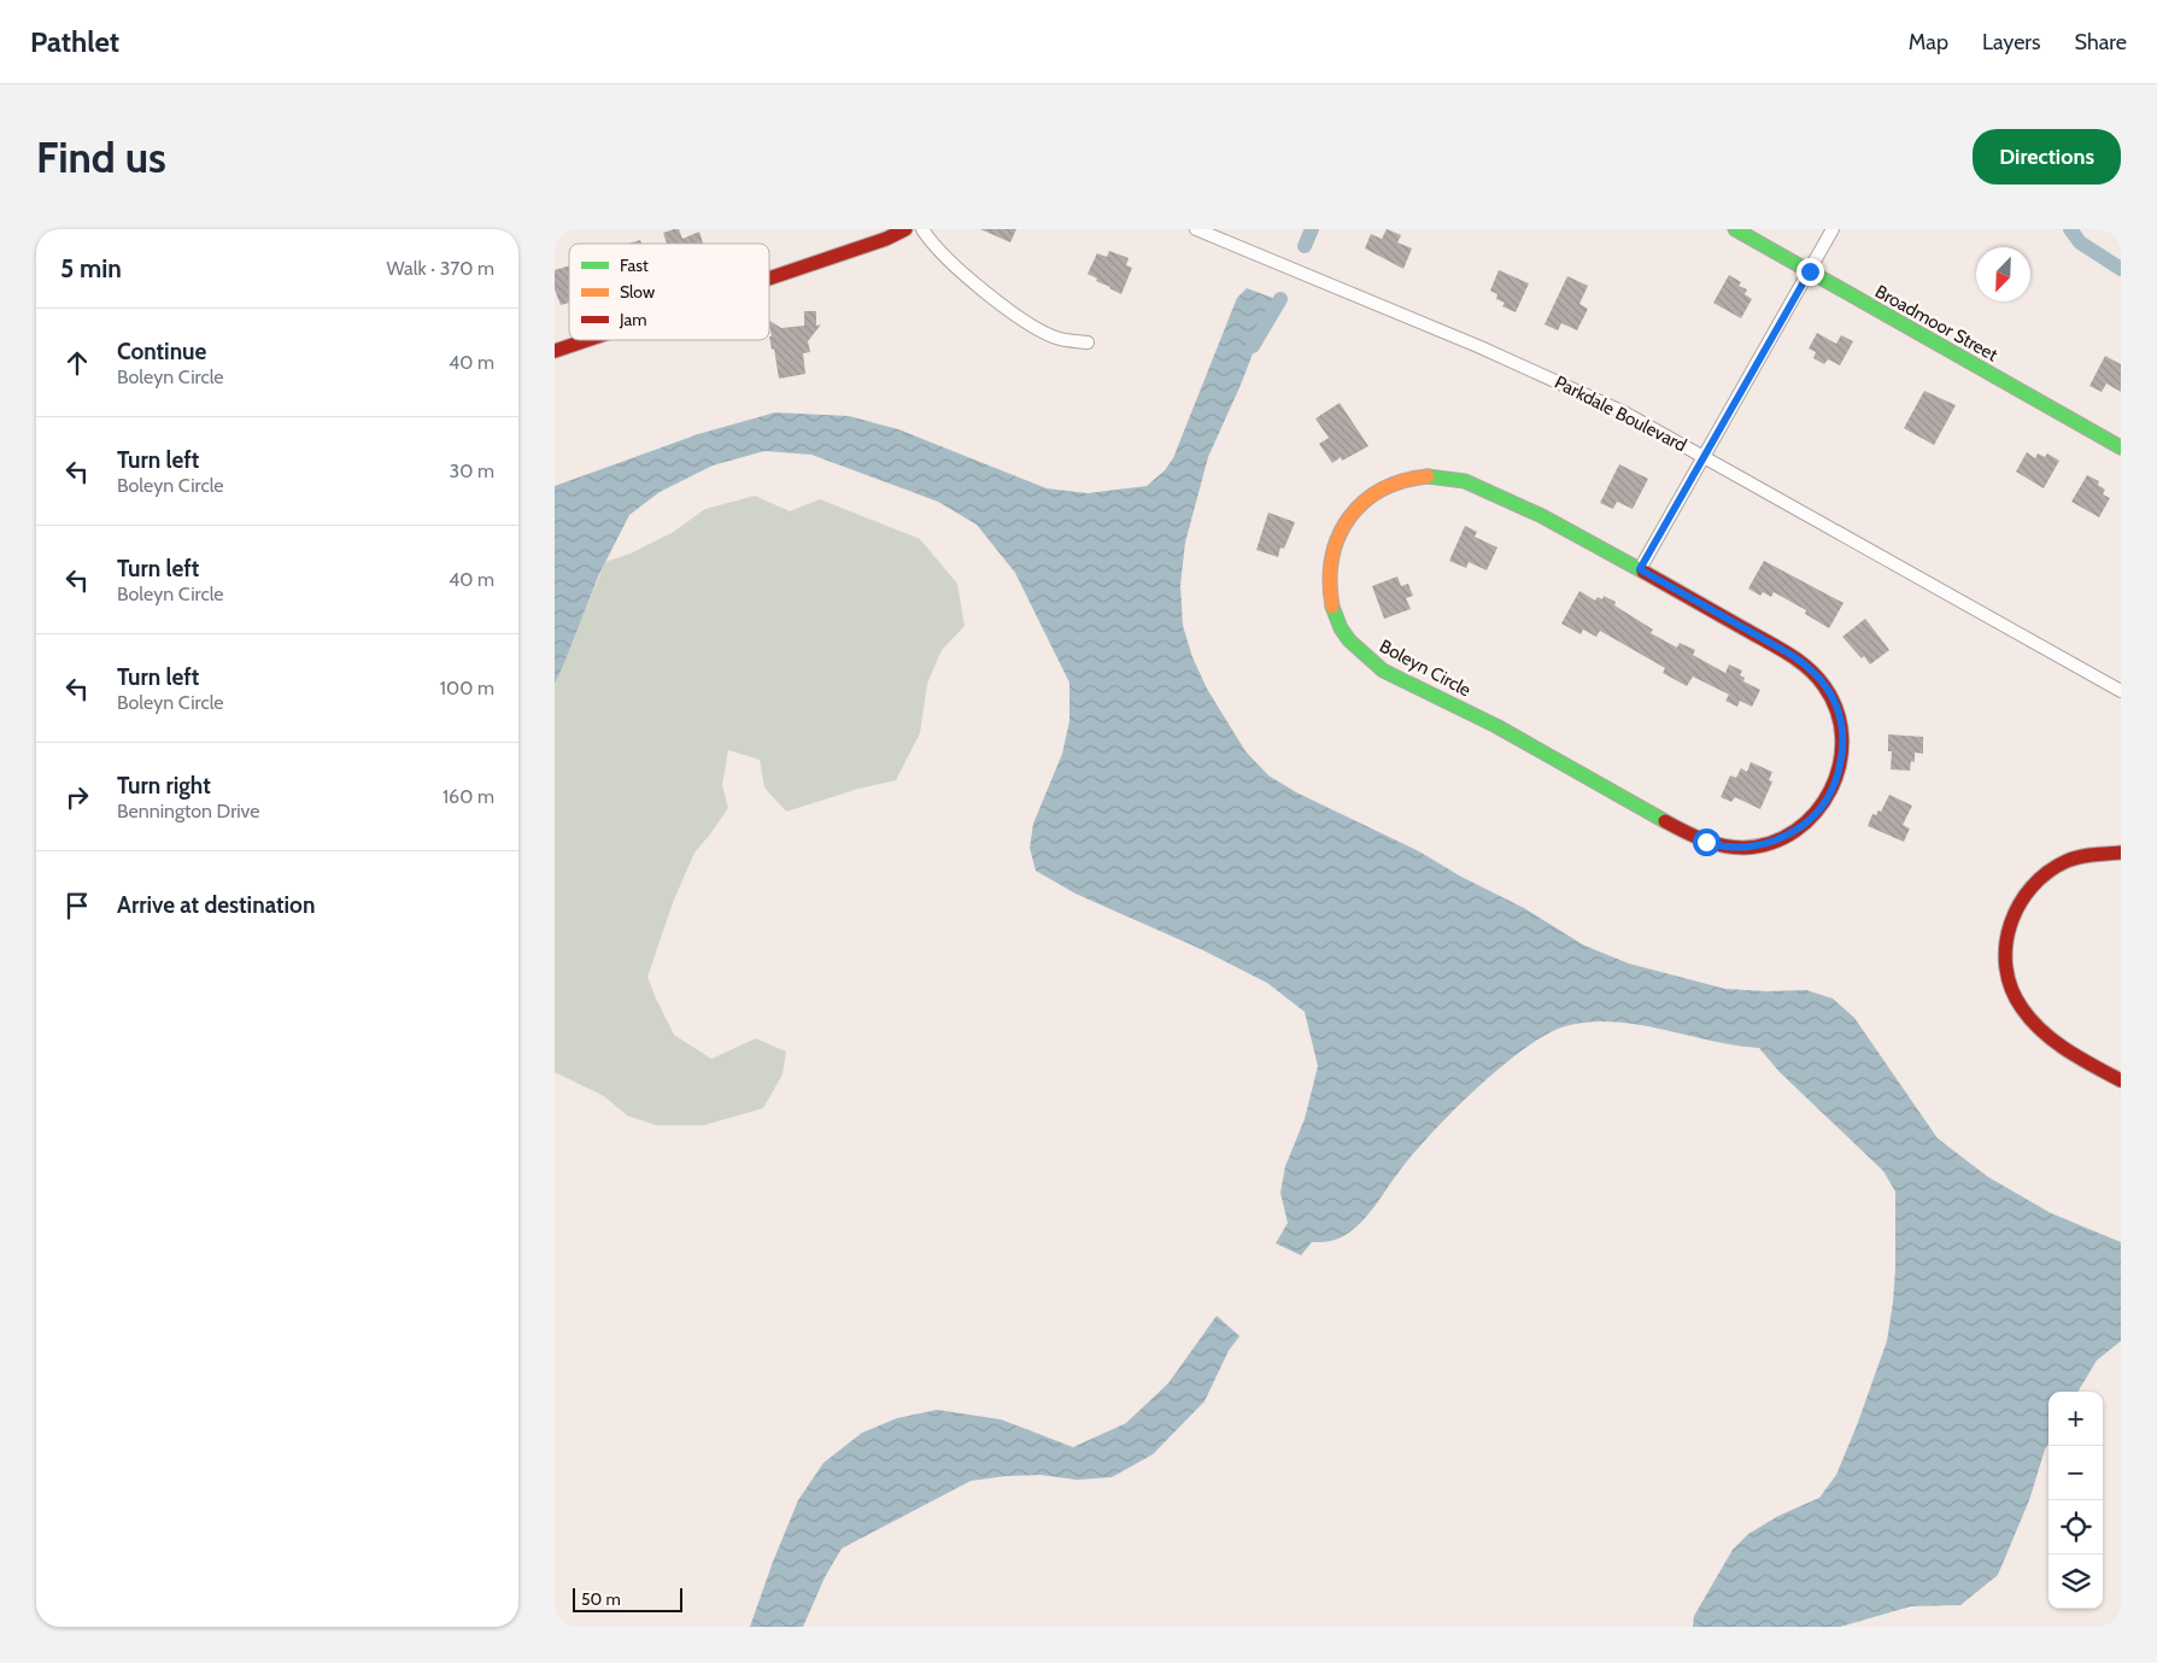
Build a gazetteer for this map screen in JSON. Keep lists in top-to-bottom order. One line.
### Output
{"streets":{"street":["Broadmoor Street","Parkdale Boulevard","Boleyn Circle"]},"legend":["Fast","Slow","Jam"],"scale_bar":"50 m","north":"bottom left","page":{"header":"Pathlet","nav":["Map","Layers","Share"],"buttons":"Directions","title":"Find us","heading":["5 min","Walk · 370 m"],"list":[["Continue","Boleyn Circle","40 m"],["Turn left","Boleyn Circle","30 m"],["Turn left","Boleyn Circle","40 m"],["Turn left","Boleyn Circle","100 m"],["Turn right","Bennington Drive","160 m"],"Arrive at destination"],"map_buttons":["+","−"],"scale":"50 m"}}
